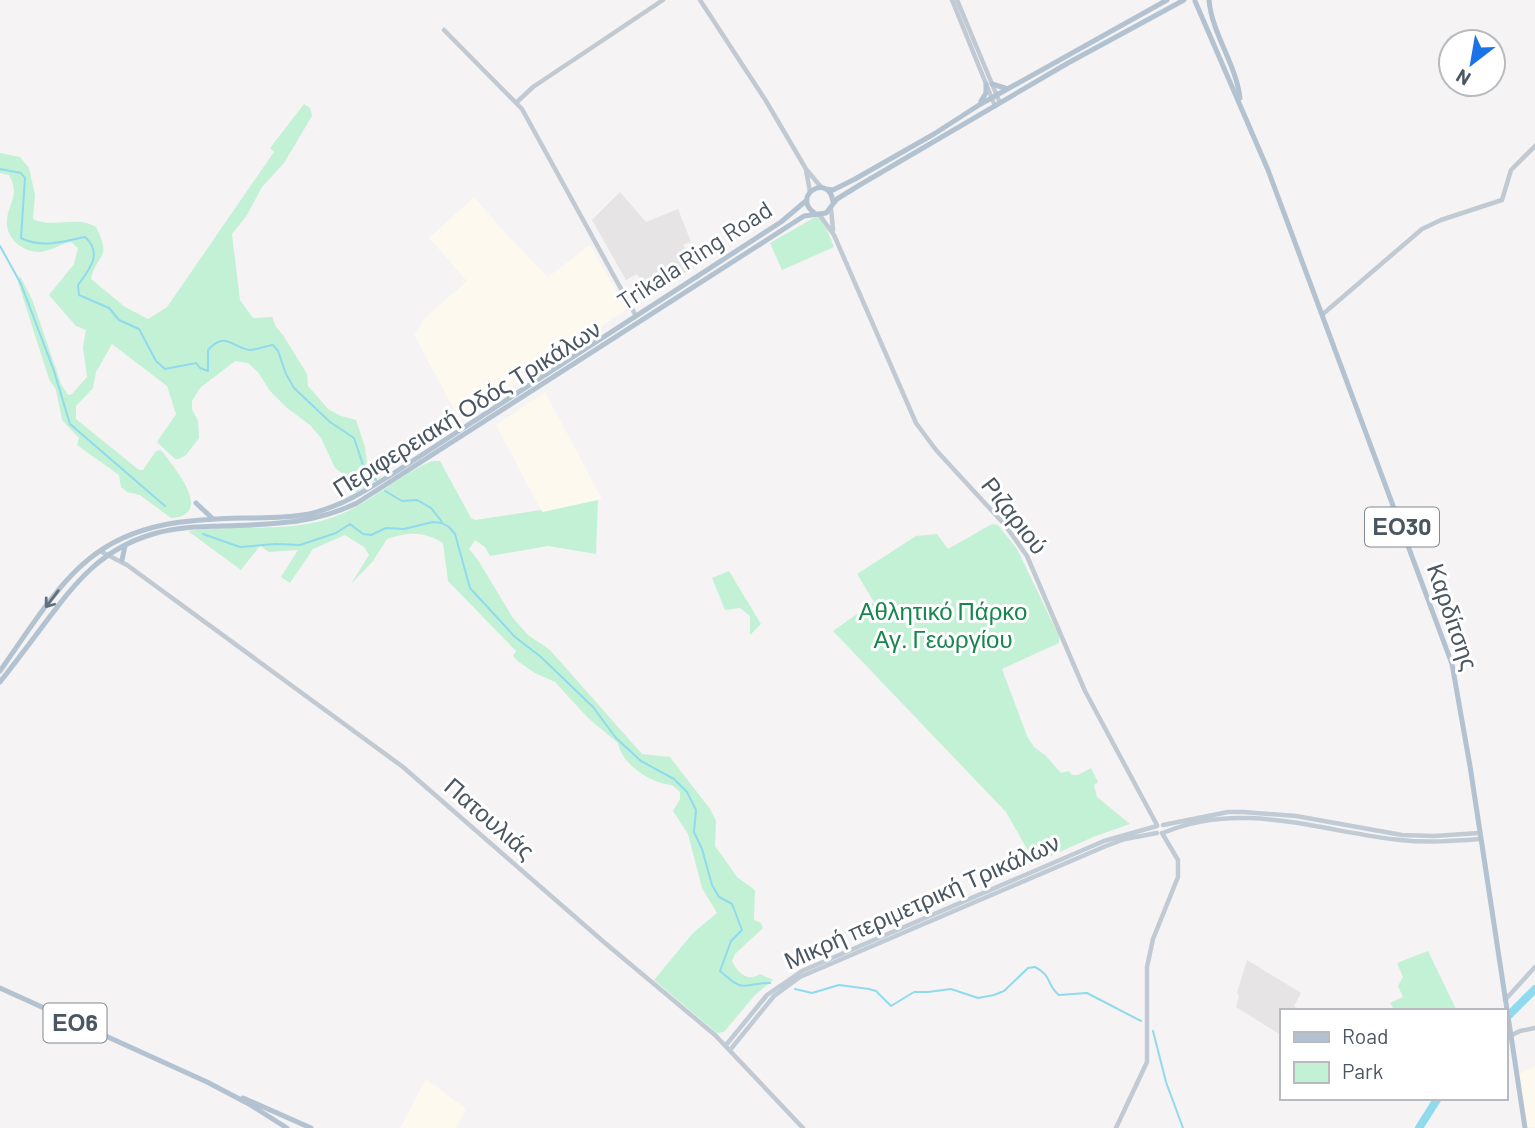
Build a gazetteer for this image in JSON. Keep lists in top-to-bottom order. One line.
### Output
{"streets":{"main road":["Trikala Ring Road","Περιφερειακή Οδός Τρικάλων","ΕΟ30","Καρδίτσης","Μικρή περιμετρική Τρικάλων","ΕΟ6"],"street":["Ριζαριού","Πατουλιάς"]},"crossings":[["Trikala Ring Road","Περιφερειακή Οδός Τρικάλων"],["Trikala Ring Road","Ριζαριού"],["Περιφερειακή Οδός Τρικάλων","Ριζαριού"],["Περιφερειακή Οδός Τρικάλων","Πατουλιάς"],["Ριζαριού","Μικρή περιμετρική Τρικάλων"],["ΕΟ30","Καρδίτσης"],["Καρδίτσης","Μικρή περιμετρική Τρικάλων"],["Πατουλιάς","Μικρή περιμετρική Τρικάλων"]],"parks":["Αθλητικό Πάρκο Αγ. Γεωργίου"],"legend":["Road","Park"],"north":"bottom left"}
